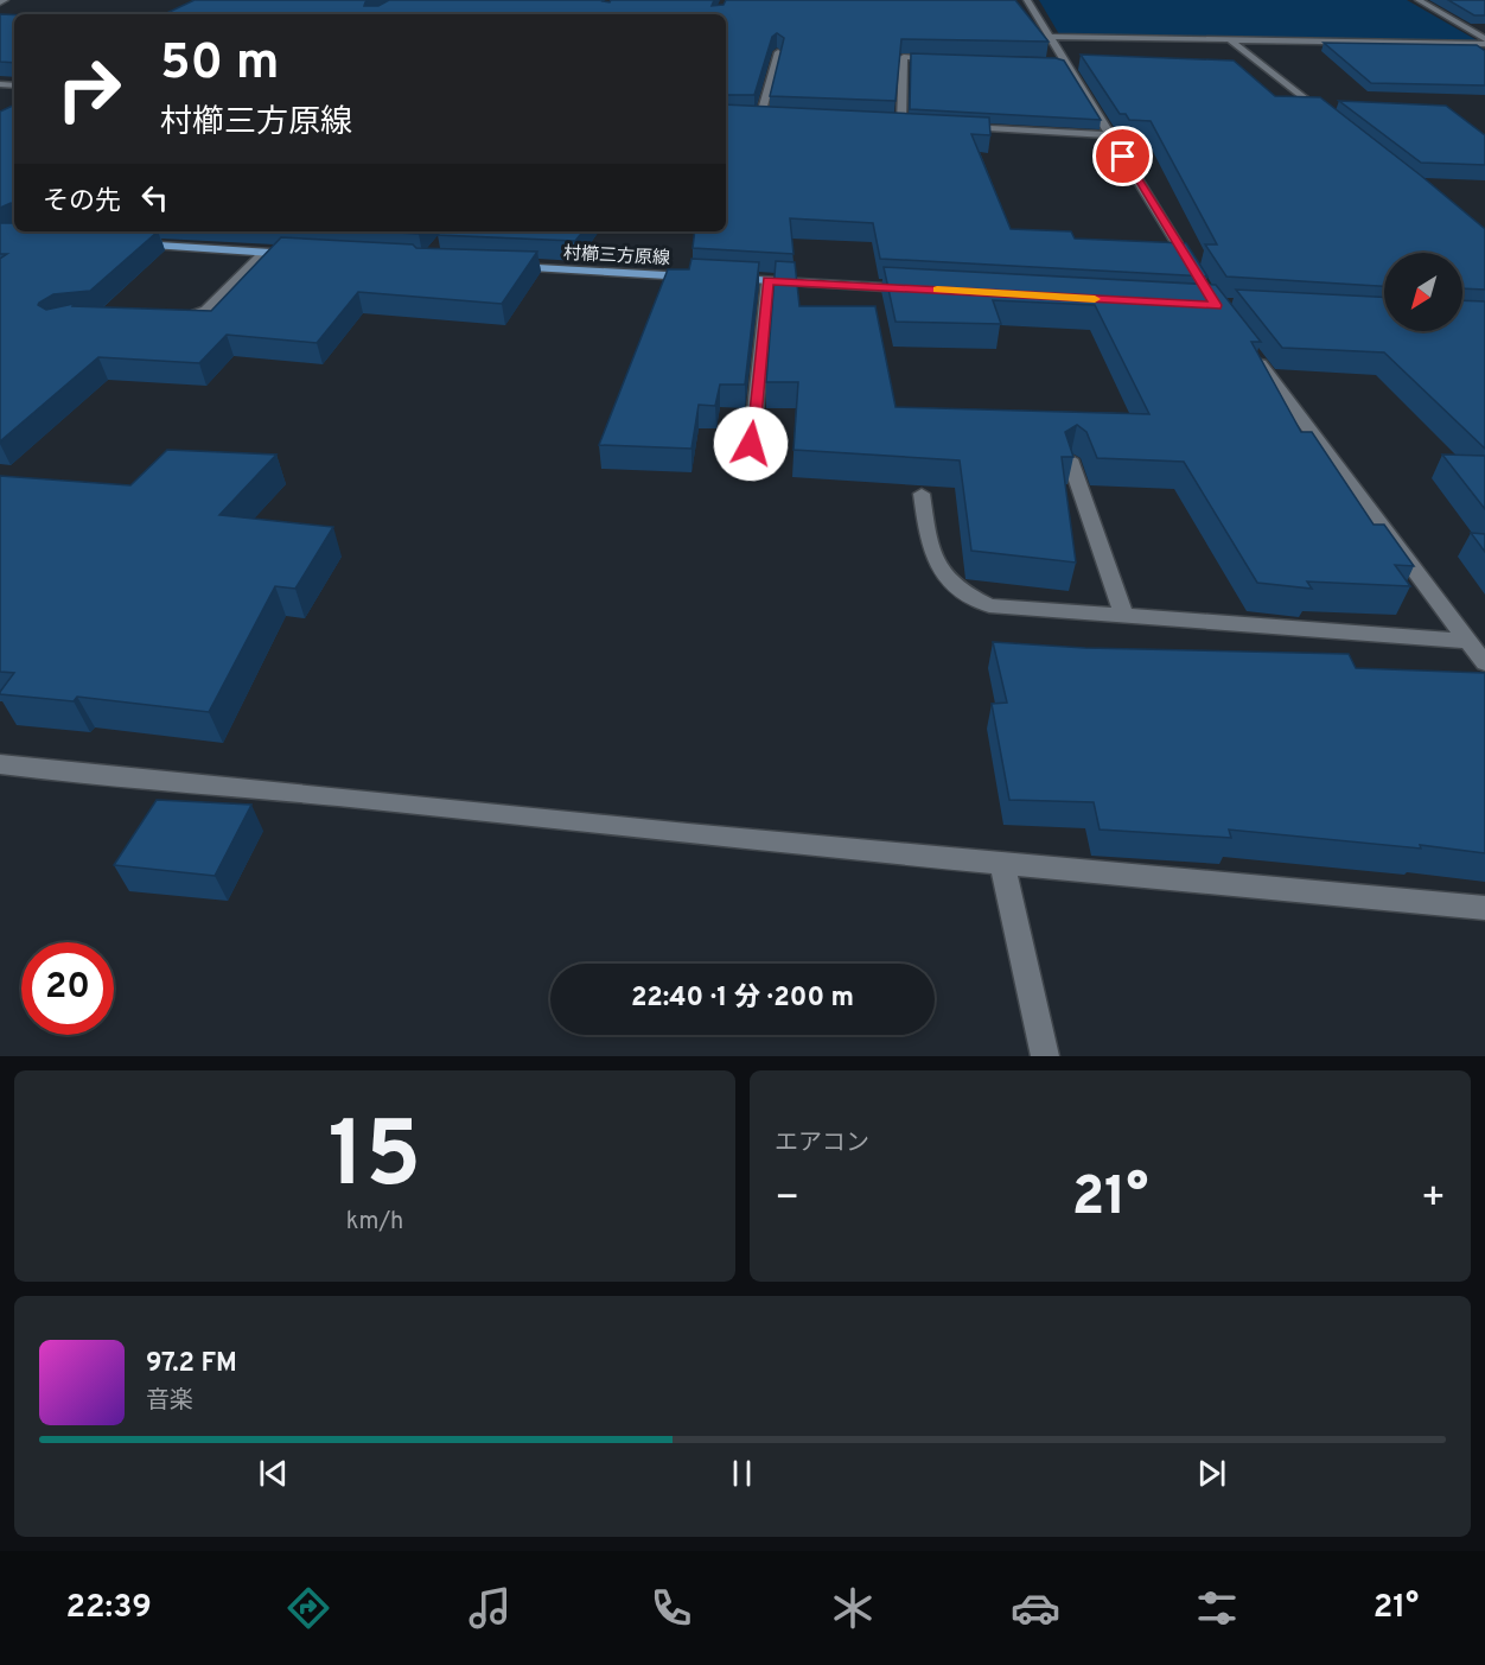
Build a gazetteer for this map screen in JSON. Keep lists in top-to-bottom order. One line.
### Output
{"streets":{"main road":["村櫛三方原線"]},"north":"bottom left","page":{"turn":["50 m","村櫛三方原線"],"then":"その先","limit":"20","trip":"22:40 · 1 分 · 200 m","tile":[["15","km/h"],"エアコン"],"heat":["−","21°","+"],"song":["97.2 FM","音楽"],"tabs":["22:39","21°"]}}
